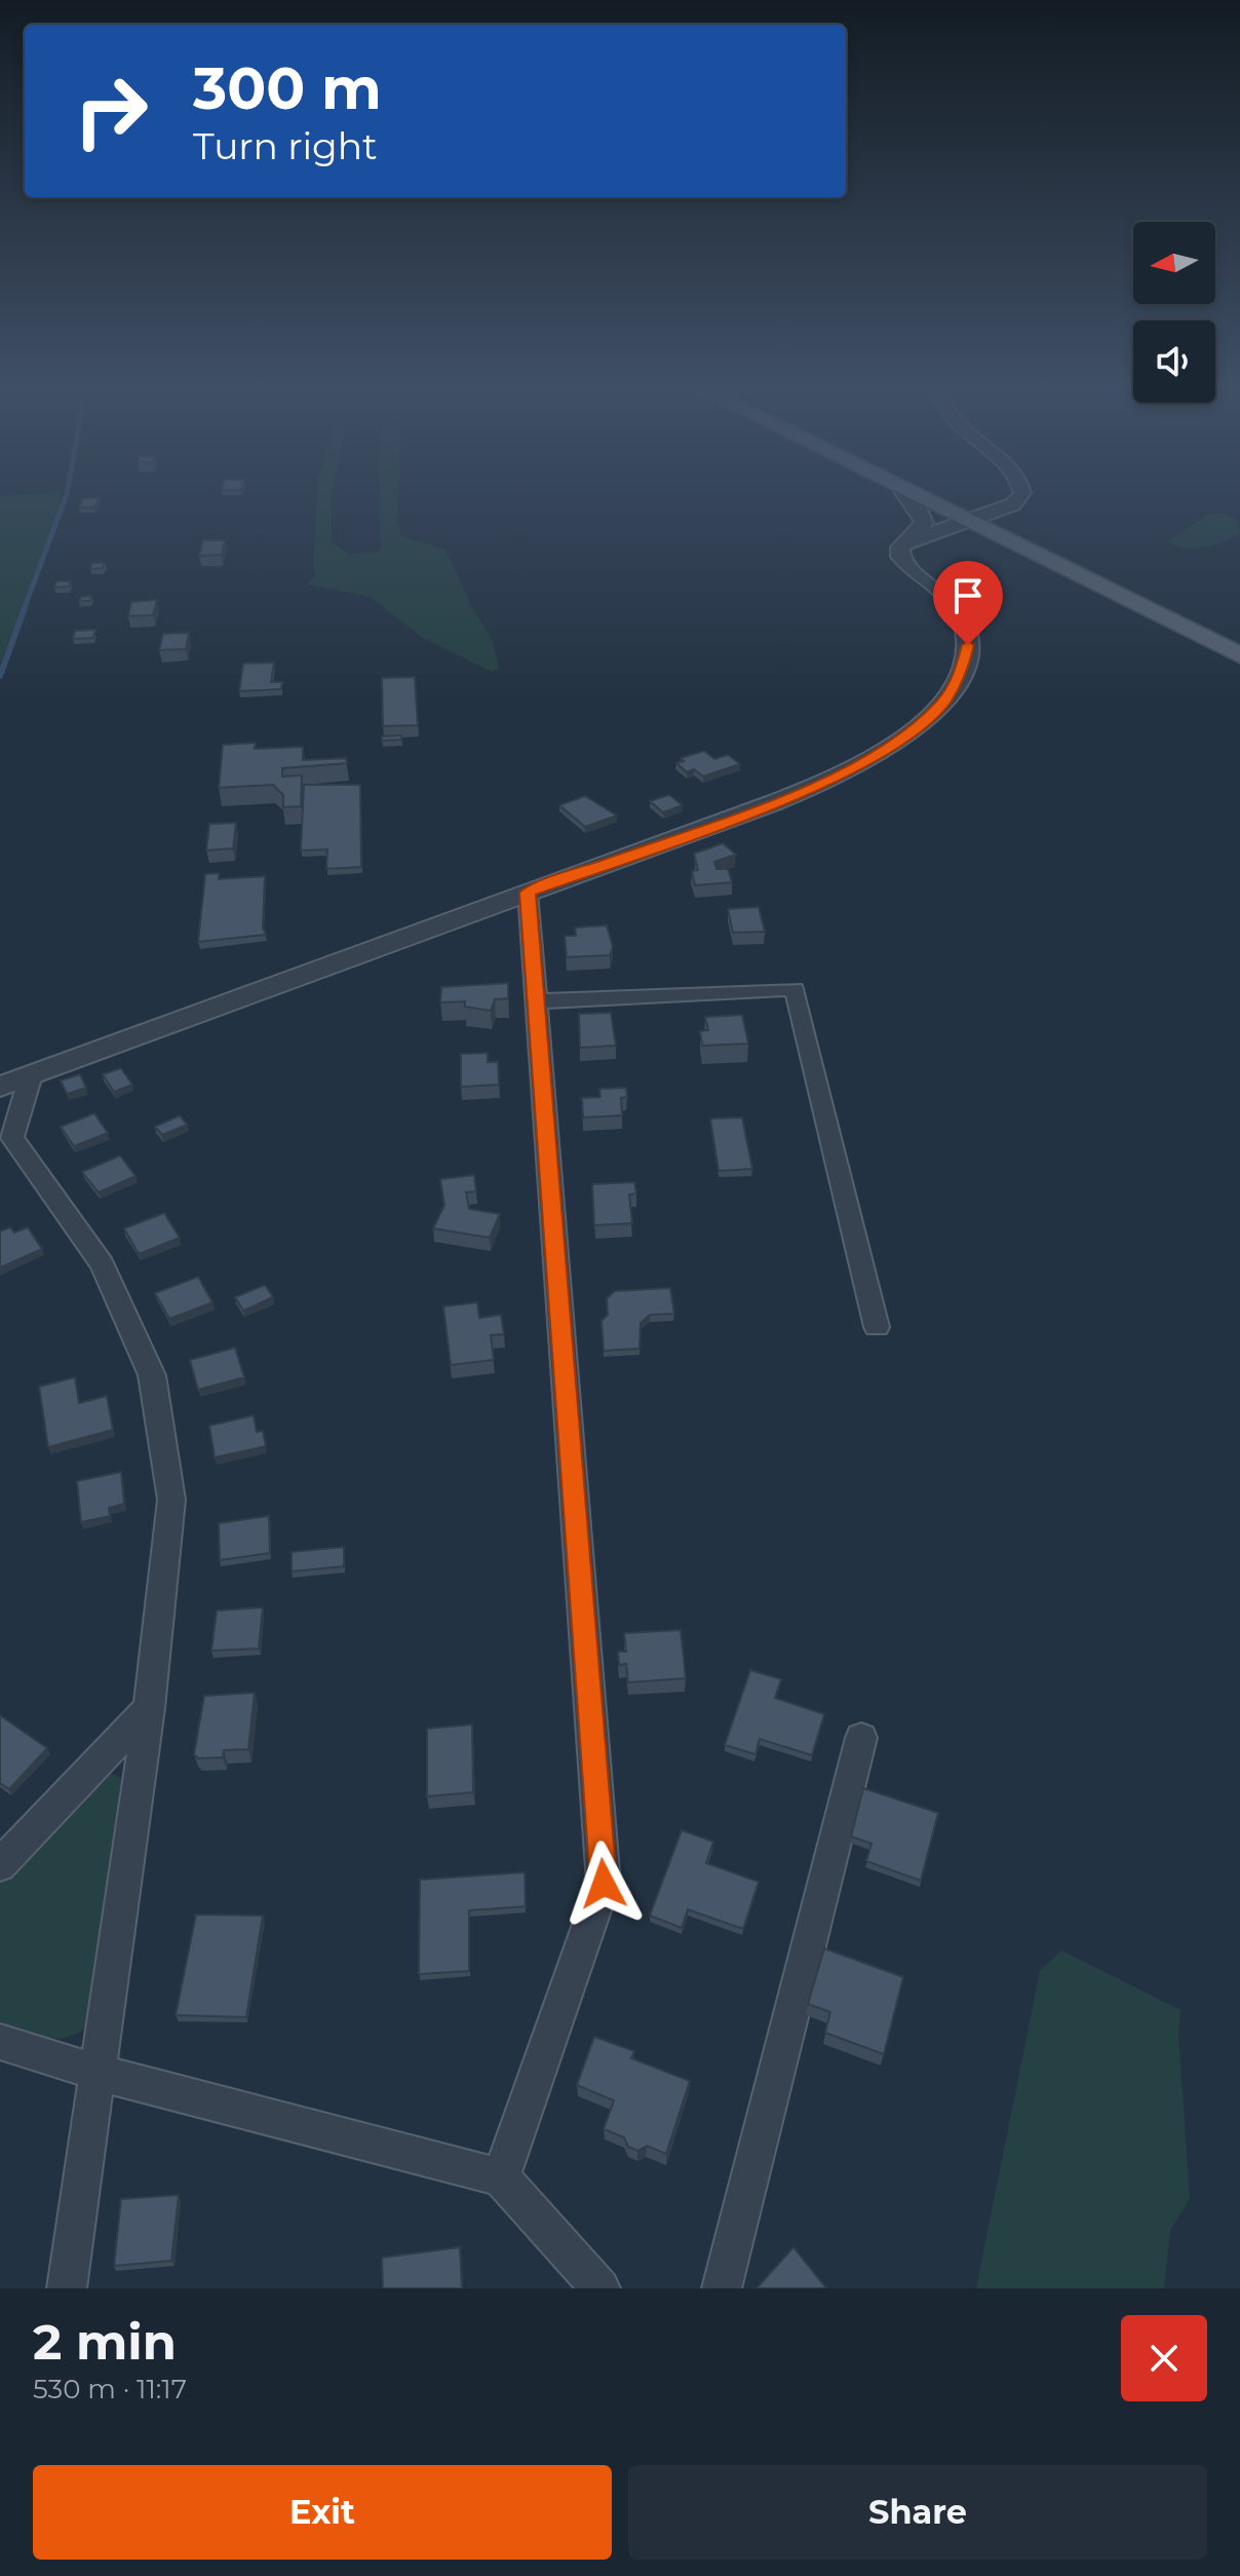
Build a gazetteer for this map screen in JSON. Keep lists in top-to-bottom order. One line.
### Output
{"north":"left","page":{"turn":["300 m","Turn right"],"heading":["2 min","530 m · 11:17"],"buttons":["Exit","Share"]}}
